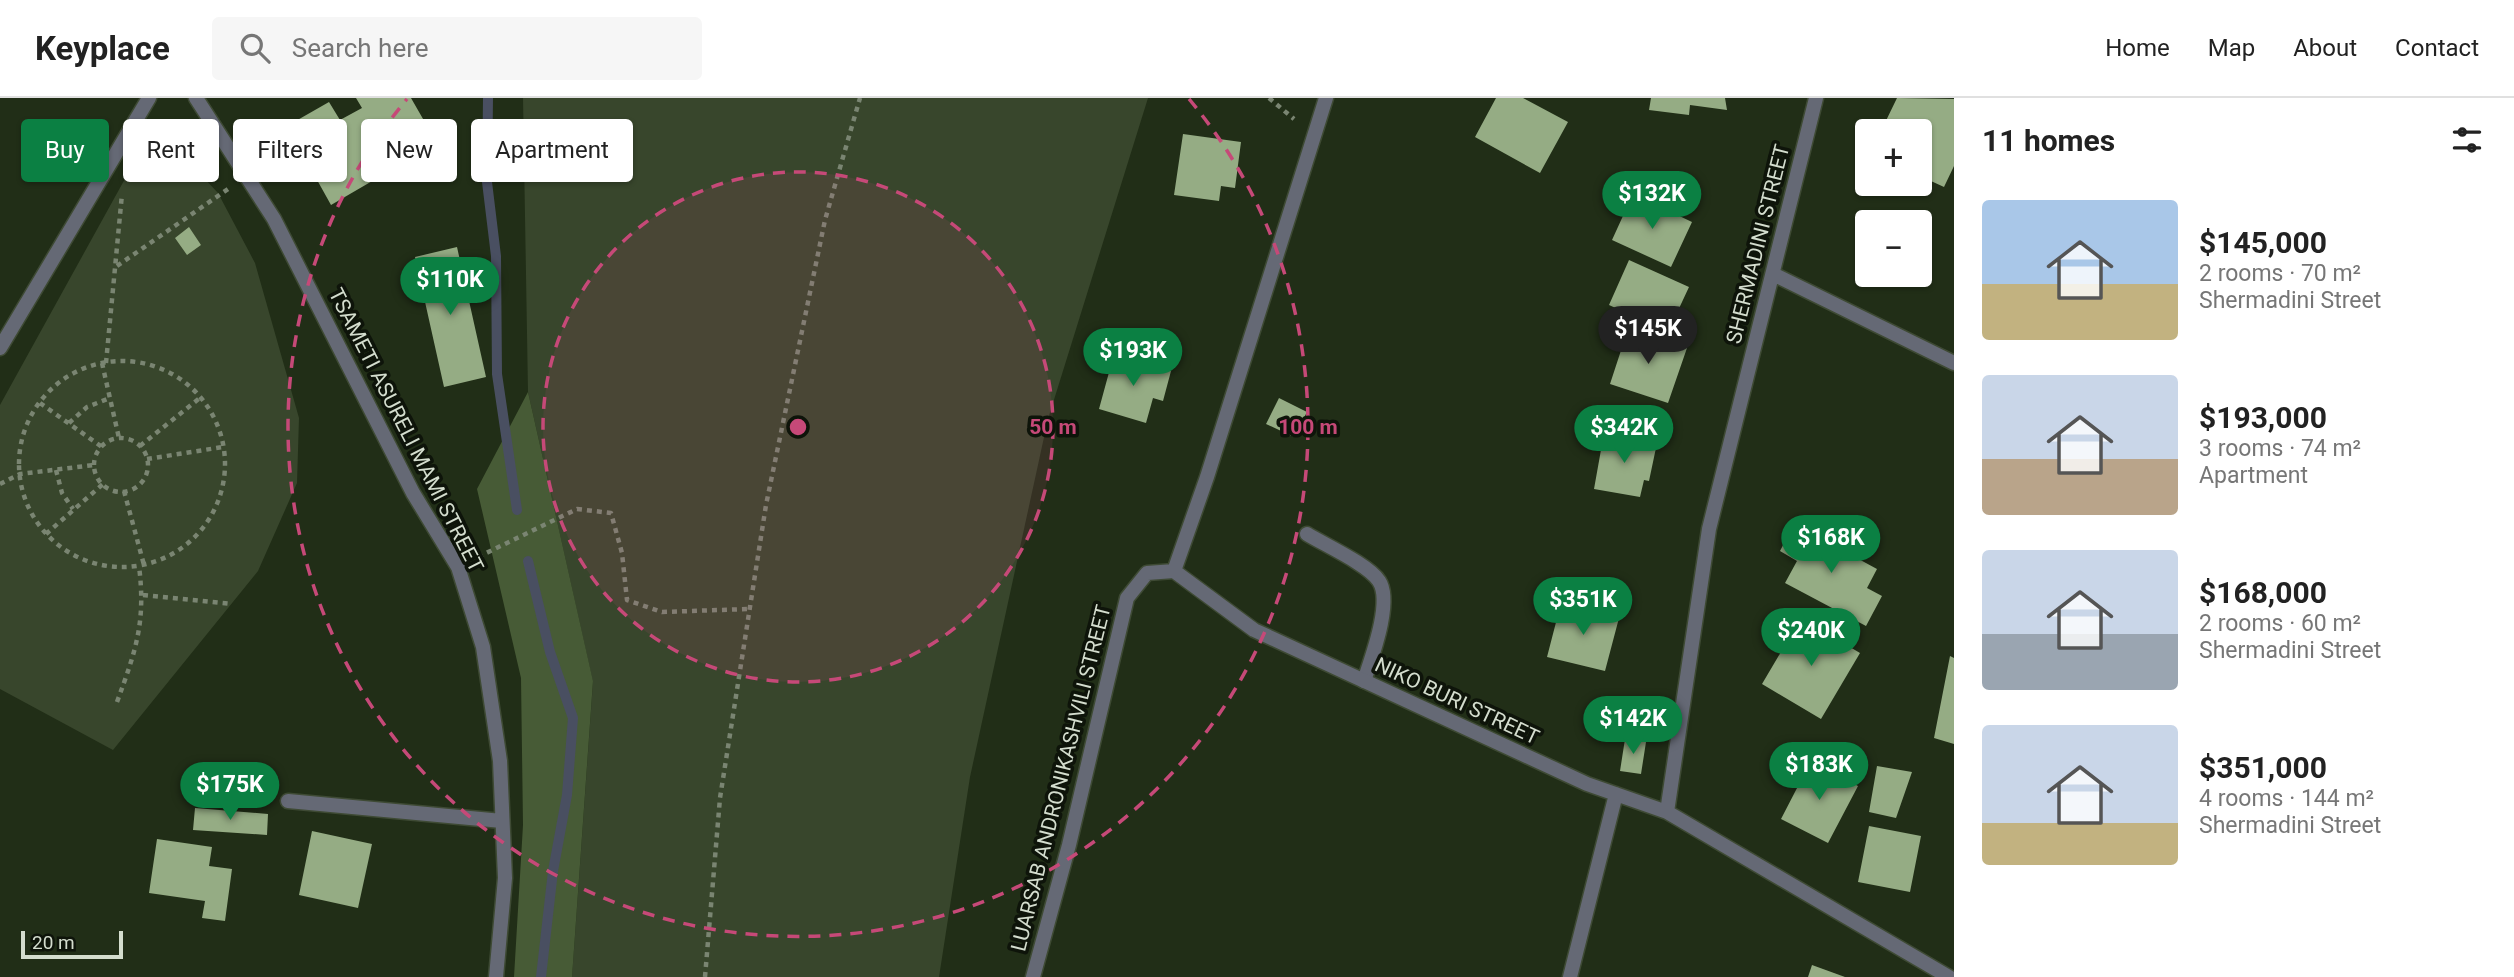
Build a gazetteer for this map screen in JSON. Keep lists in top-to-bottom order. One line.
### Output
{"streets":{"street":["SHERMADINI STREET","TSAMETI ASURELI MAMI STREET","NIKO BURI STREET","LUARSAB ANDRONIKASHVILI STREET"]},"crossings":[["SHERMADINI STREET","NIKO BURI STREET"],["NIKO BURI STREET","LUARSAB ANDRONIKASHVILI STREET"]],"scale_bar":"20 m","page":{"header":"Keyplace","search":"Search here","nav":["Home","Map","About","Contact"],"heading":"11 homes","map_buttons":["+","−"],"chip":["Buy","Rent","Filters","New","Apartment"],"price":["$132K","$110K","$145K","$193K","$342K","$168K","$351K","$240K","$142K","$183K","$175K"],"list":[{"name":"$145,000","note":"2 rooms · 70 m² · Shermadini Street"},{"name":"$193,000","note":"3 rooms · 74 m² · Apartment"},{"name":"$168,000","note":"2 rooms · 60 m² · Shermadini Street"},{"name":"$351,000","note":"4 rooms · 144 m² · Shermadini Street"}],"scale":"20 m"},"rings":["50 m","100 m"]}
